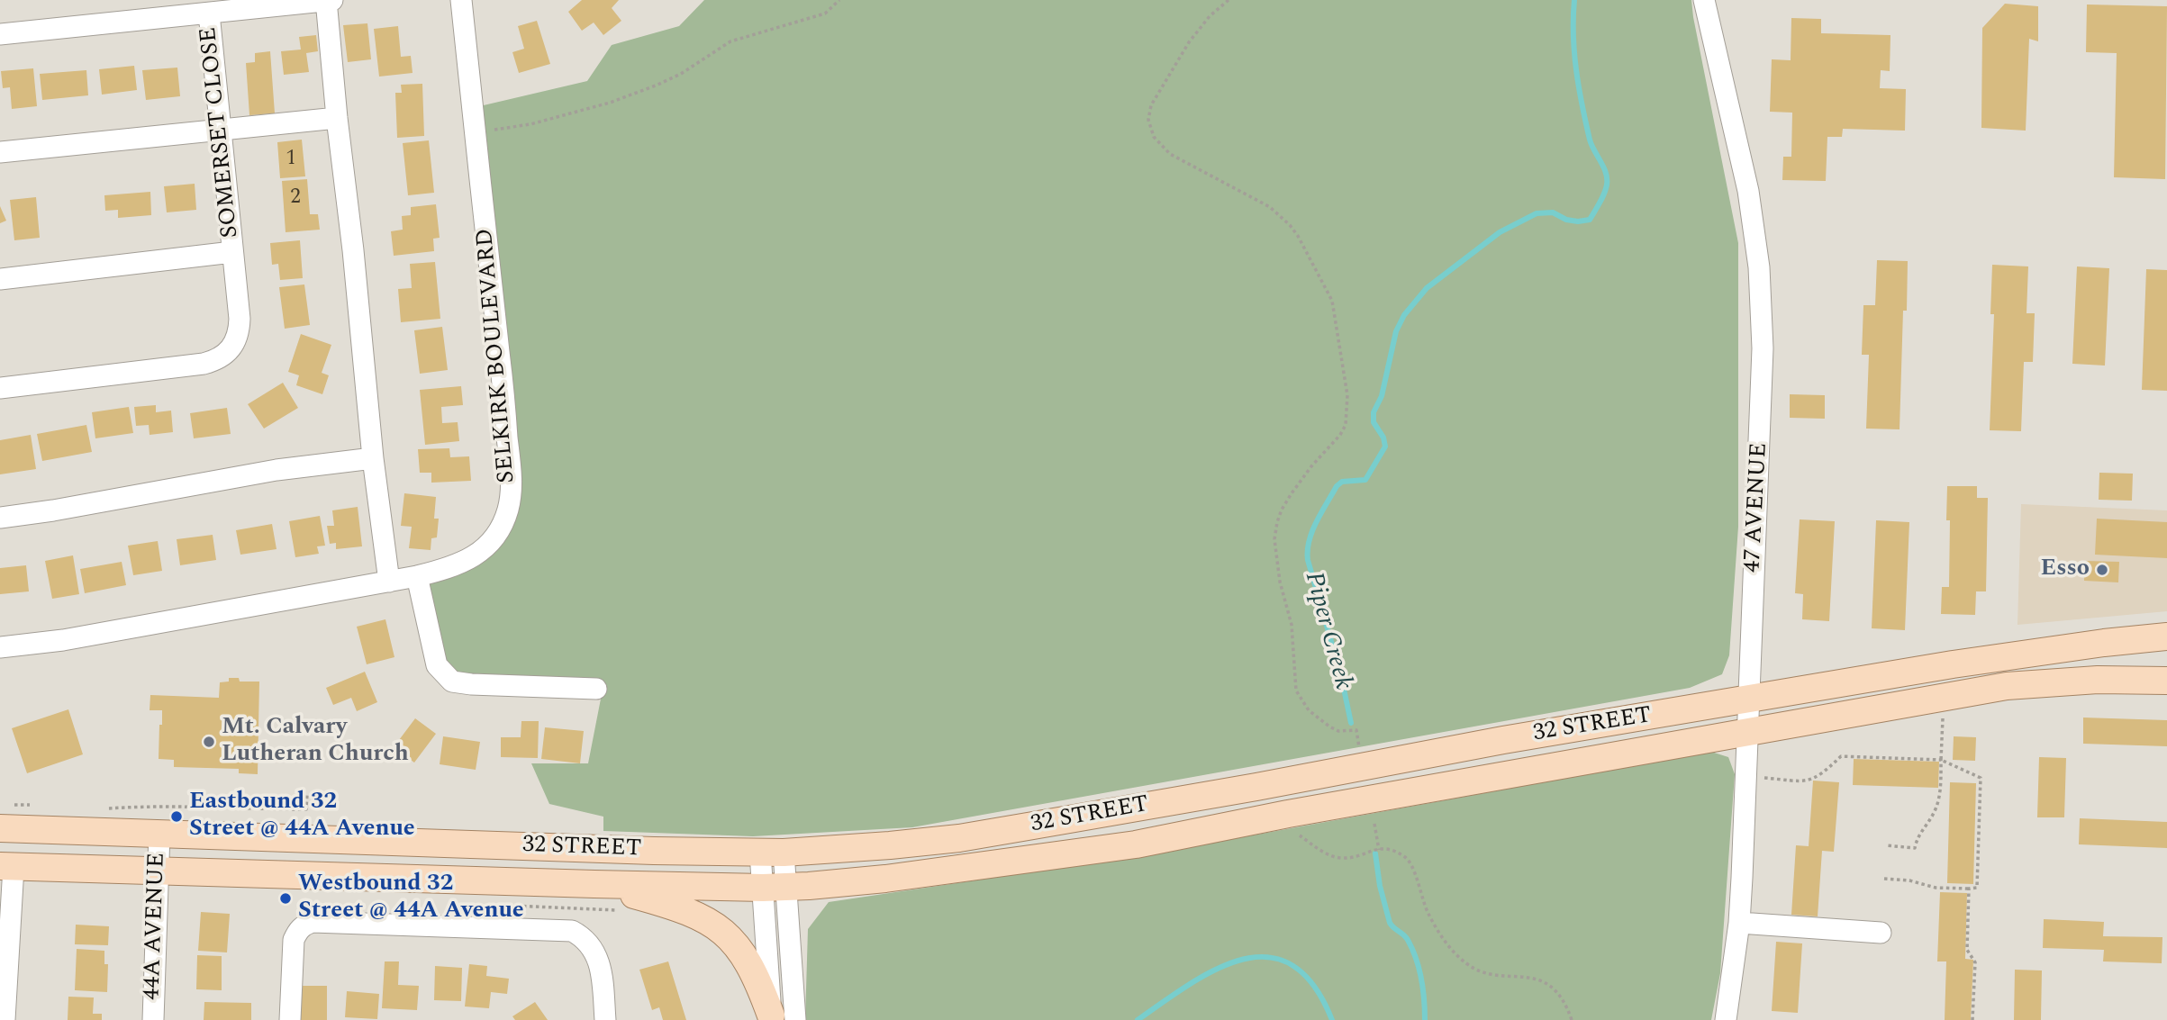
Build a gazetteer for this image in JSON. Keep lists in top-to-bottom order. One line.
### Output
{"streets":{"main road":["32 STREET"],"street":["SOMERSET CLOSE","SELKIRK BOULEVARD","47 AVENUE","44A AVENUE"]},"crossings":[["47 AVENUE","32 STREET"],["32 STREET","44A AVENUE"]],"water":["Piper Creek"],"places":["Esso","Mt. Calvary Lutheran Church","Eastbound 32 Street @ 44A Avenue","Westbound 32 Street @ 44A Avenue"],"house_numbers":["1","2"]}
